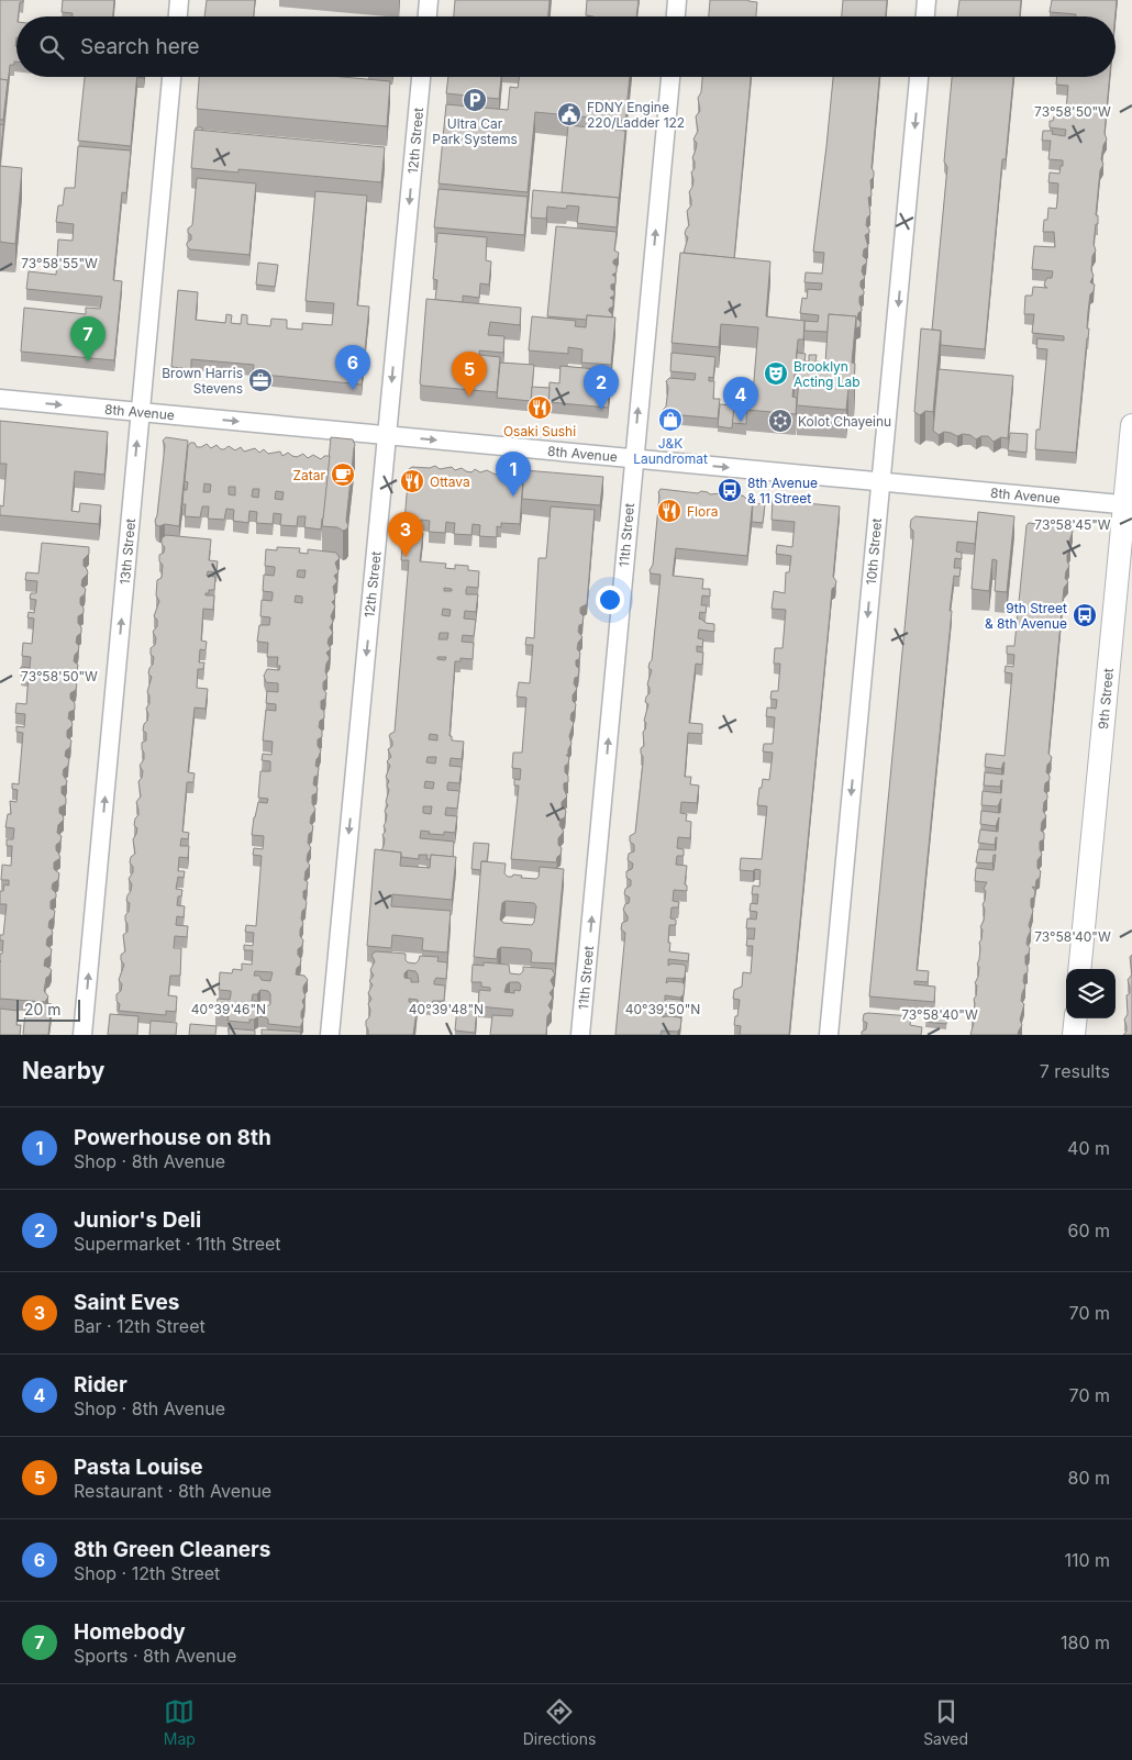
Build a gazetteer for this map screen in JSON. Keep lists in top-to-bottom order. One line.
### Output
{"streets":{"street":["12th Street","8th Avenue","11th Street","13th Street","10th Street","9th Street"]},"crossings":[["12th Street","8th Avenue"],["8th Avenue","11th Street"],["8th Avenue","13th Street"],["8th Avenue","10th Street"],["8th Avenue","9th Street"]],"one_way":["12th Street","8th Avenue","11th Street","13th Street","10th Street"],"places":{"parking":["Ultra Car Park Systems"],"public building":["FDNY Engine 220/Ladder 122"],"theatre":["Brooklyn Acting Lab"],"office":["Brown Harris Stevens"],"restaurant":["Osaki Sushi","Ottava","Flora"],"shop":["J&K Laundromat"],"synagogue":["Kolot Chayeinu"],"cafe":["Zatar"],"bus stop":["8th Avenue & 11 Street","9th Street & 8th Avenue"]},"scale_bar":"20 m","page":{"search":"Search here","pins":["7","6","5","2","4","1","3"],"scale":"20 m","heading":["Nearby","7 results"],"list":[{"mark":"1","name":"Powerhouse on 8th","note":"Shop · 8th Avenue","value":"40 m"},{"mark":"2","name":"Junior's Deli","note":"Supermarket · 11th Street","value":"60 m"},{"mark":"3","name":"Saint Eves","note":"Bar · 12th Street","value":"70 m"},{"mark":"4","name":"Rider","note":"Shop · 8th Avenue","value":"70 m"},{"mark":"5","name":"Pasta Louise","note":"Restaurant · 8th Avenue","value":"80 m"},{"mark":"6","name":"8th Green Cleaners","note":"Shop · 12th Street","value":"110 m"},{"mark":"7","name":"Homebody","note":"Sports · 8th Avenue","value":"180 m"}],"nav":["Map","Directions","Saved"]},"coordinates":["73°58'50\"W","73°58'55\"W","73°58'45\"W","73°58'40\"W","40°39'46\"N","40°39'48\"N","40°39'50\"N"]}
